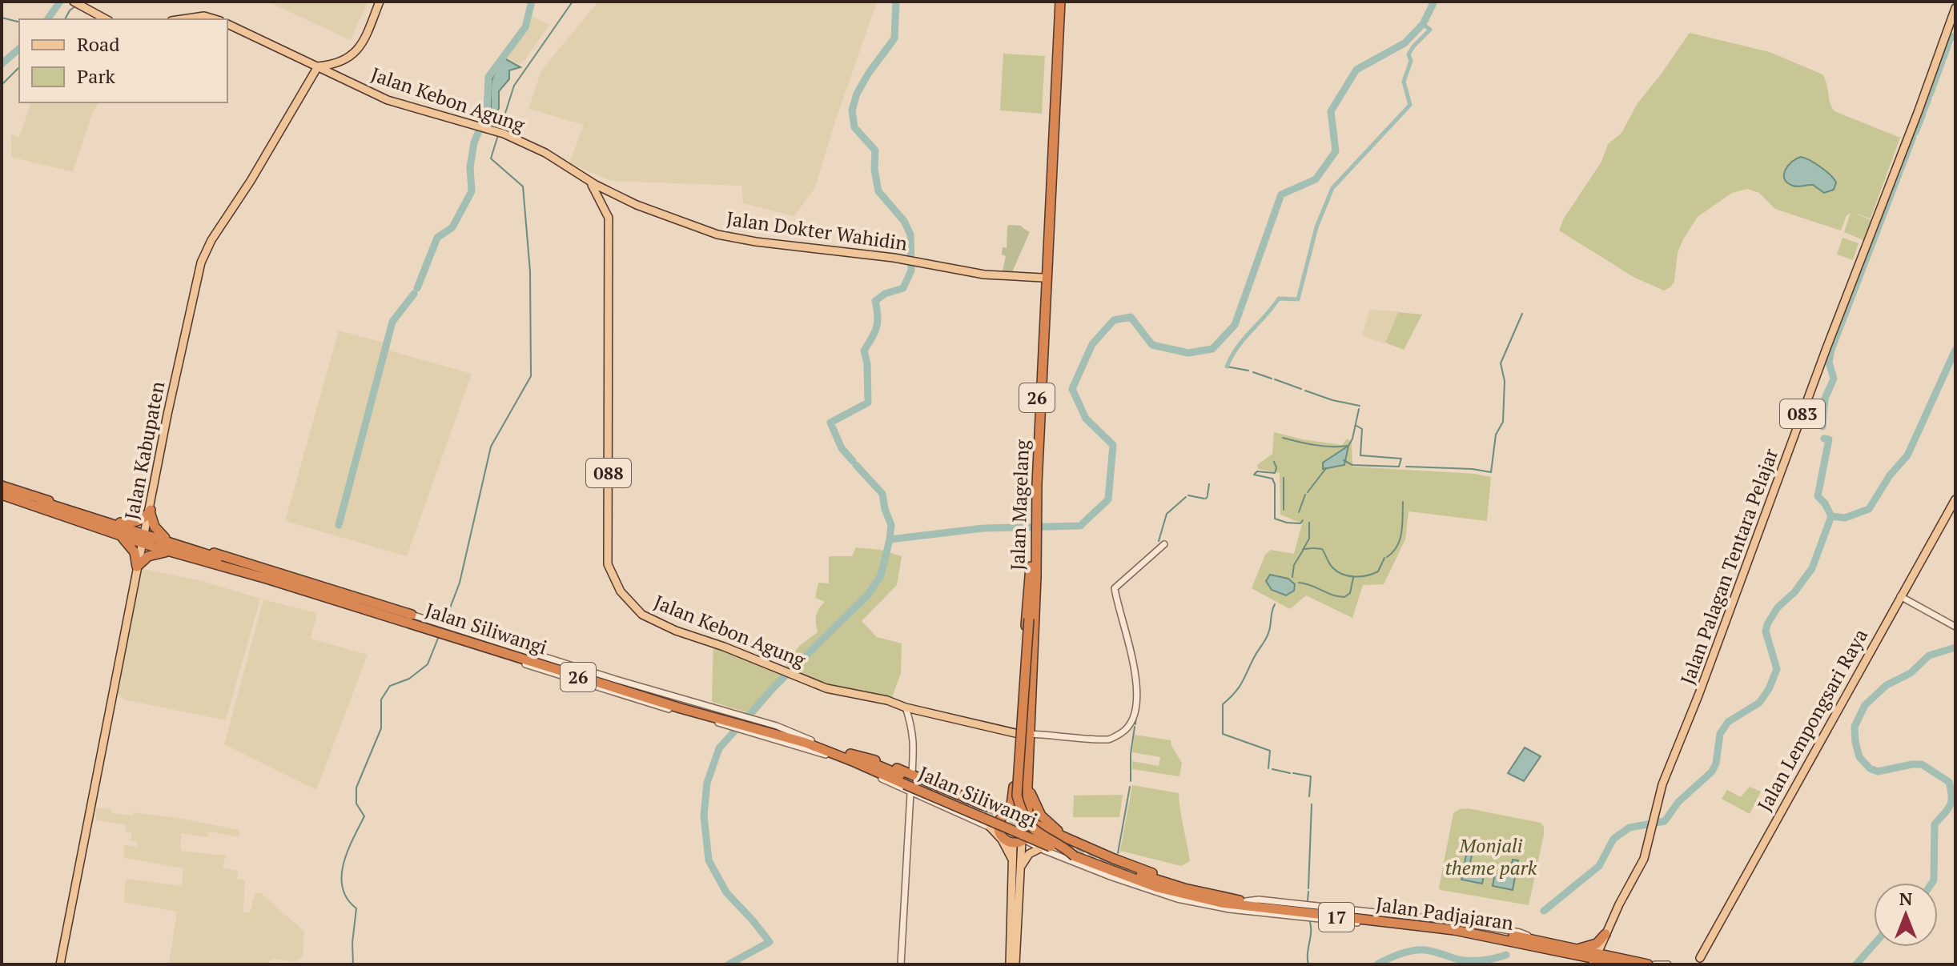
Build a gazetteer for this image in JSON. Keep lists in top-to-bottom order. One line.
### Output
{"streets":{"highway":["26","Jalan Magelang","Jalan Siliwangi","Jalan Padjajaran","17"],"main road":["Jalan Kebon Agung","Jalan Dokter Wahidin","083","Jalan Kabupaten","088","Jalan Palagan Tentara Pelajar","Jalan Lempongsari Raya"]},"crossings":[["Jalan Kebon Agung","Jalan Dokter Wahidin"],["Jalan Kebon Agung","Jalan Kabupaten"],["Jalan Kebon Agung","Jalan Magelang"],["Jalan Dokter Wahidin","Jalan Magelang"],["26","Jalan Magelang"],["26","Jalan Siliwangi"],["26","17"],["Jalan Kabupaten","Jalan Siliwangi"],["Jalan Magelang","17"],["Jalan Palagan Tentara Pelajar","Jalan Padjajaran"],["Jalan Siliwangi","Jalan Padjajaran"],["Jalan Padjajaran","17"]],"parks":["Monjali theme park"],"legend":["Road","Park"],"north":"top"}
